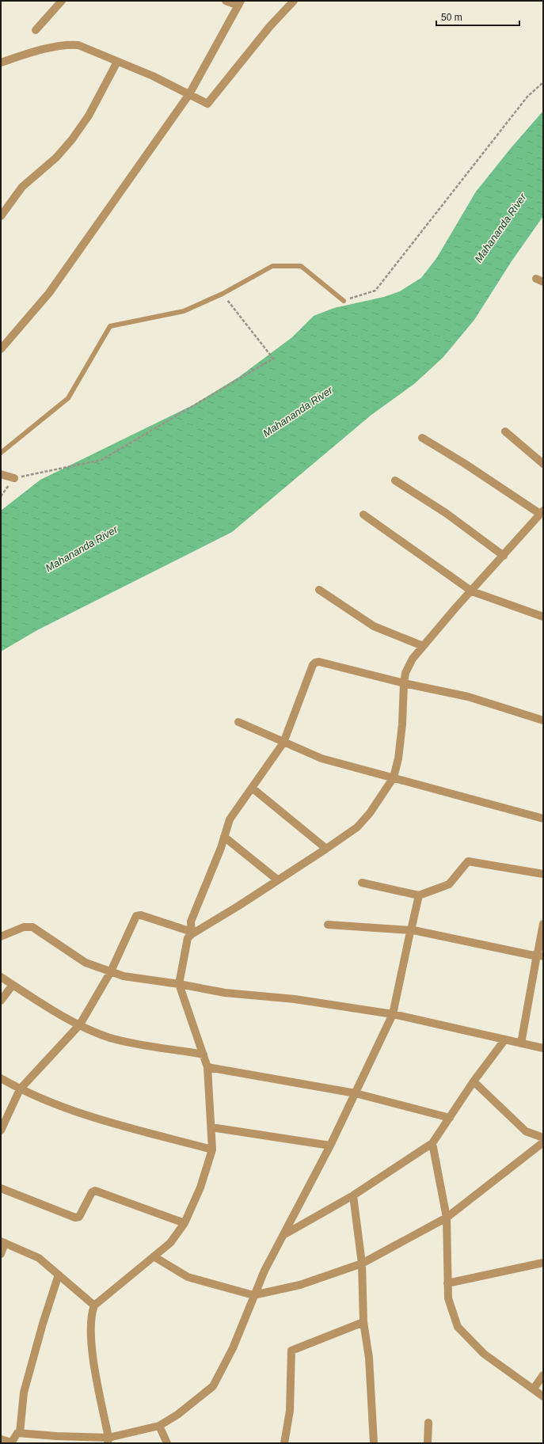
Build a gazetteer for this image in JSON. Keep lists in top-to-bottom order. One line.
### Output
{"water":["Mahananda River"],"scale_bar":"50 m"}
